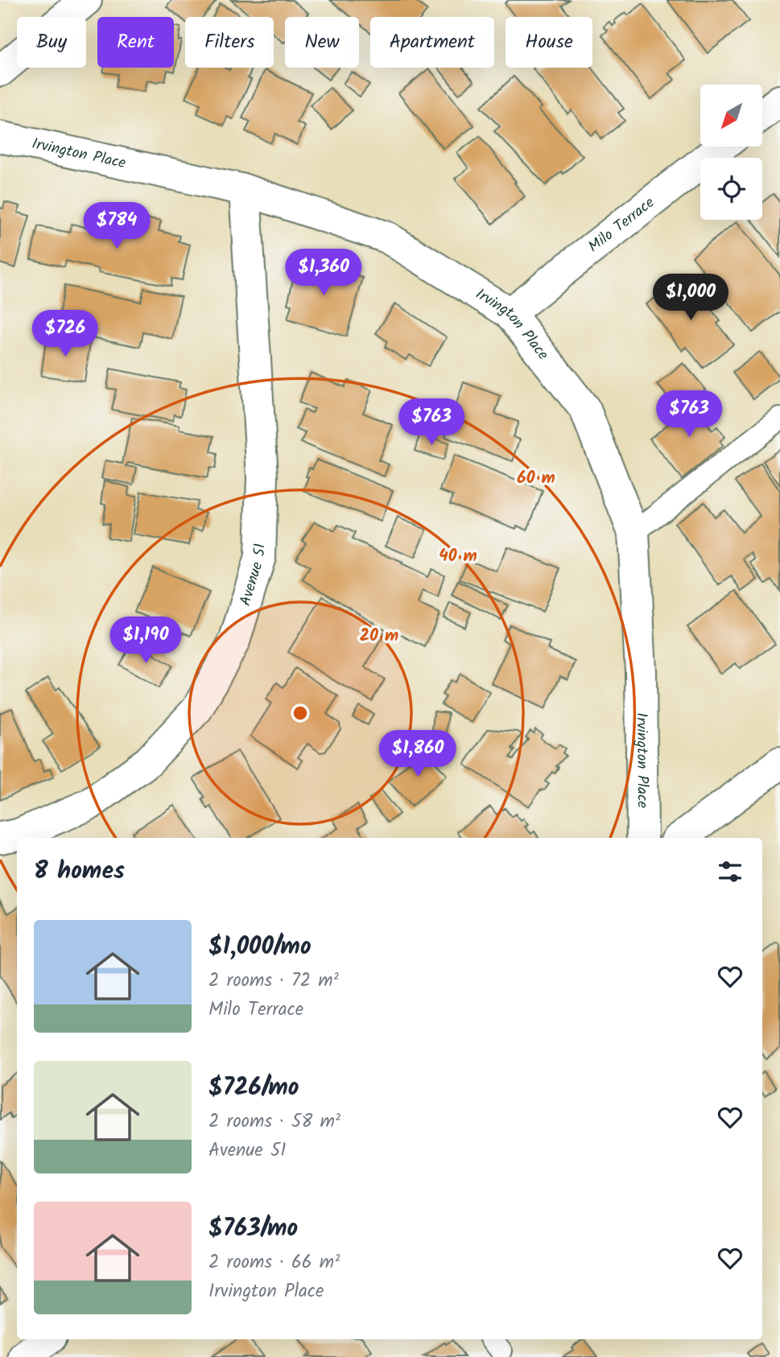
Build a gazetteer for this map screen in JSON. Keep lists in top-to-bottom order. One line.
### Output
{"streets":{"street":["Irvington Place","Milo Terrace","Avenue 51"]},"crossings":[["Irvington Place","Milo Terrace"],["Irvington Place","Avenue 51"]],"north":"bottom left","page":{"chip":["Buy","Rent","Filters","New","Apartment","House"],"price":["$784","$1,360","$1,000","$726","$763","$763","$1,190","$1,860"],"heading":"8 homes","list":[{"name":"$1,000/mo","note":"2 rooms · 72 m² · Milo Terrace"},{"name":"$726/mo","note":"2 rooms · 58 m² · Avenue 51"},{"name":"$763/mo","note":"2 rooms · 66 m² · Irvington Place"}]},"rings":["60 m","40 m","20 m"]}
